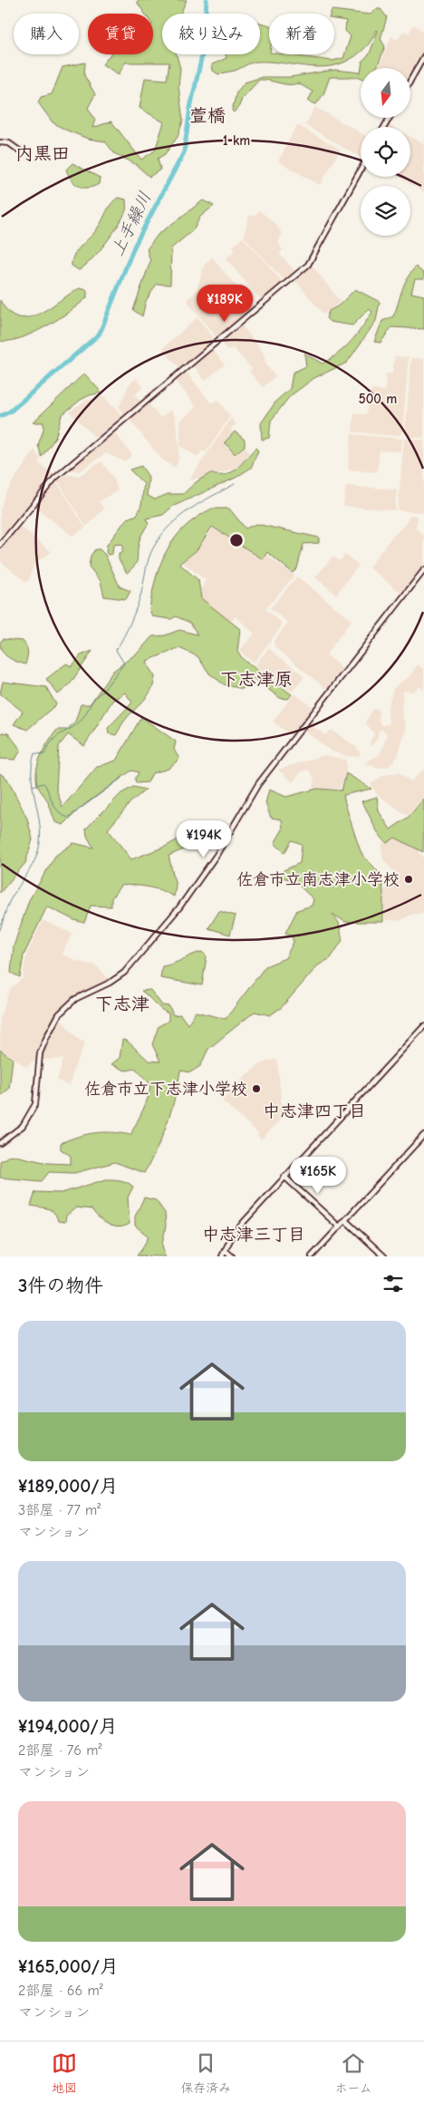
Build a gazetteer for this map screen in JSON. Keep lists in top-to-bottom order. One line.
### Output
{"districts":["萱橋","内黒田","下志津原","下志津","中志津四丁目","中志津三丁目"],"water":["上手繰川"],"places":["佐倉市立南志津小学校","佐倉市立下志津小学校"],"north":"bottom","page":{"chip":["購入","賃貸","絞り込み","新着"],"price":["¥189K","¥194K","¥165K"],"heading":"3件の物件","list":[{"name":"¥189,000/月","note":"3部屋 · 77 m² · マンション"},{"name":"¥194,000/月","note":"2部屋 · 76 m² · マンション"},{"name":"¥165,000/月","note":"2部屋 · 66 m² · マンション"}],"tabs":["地図","保存済み","ホーム"]},"rings":["1 km","500 m"]}
